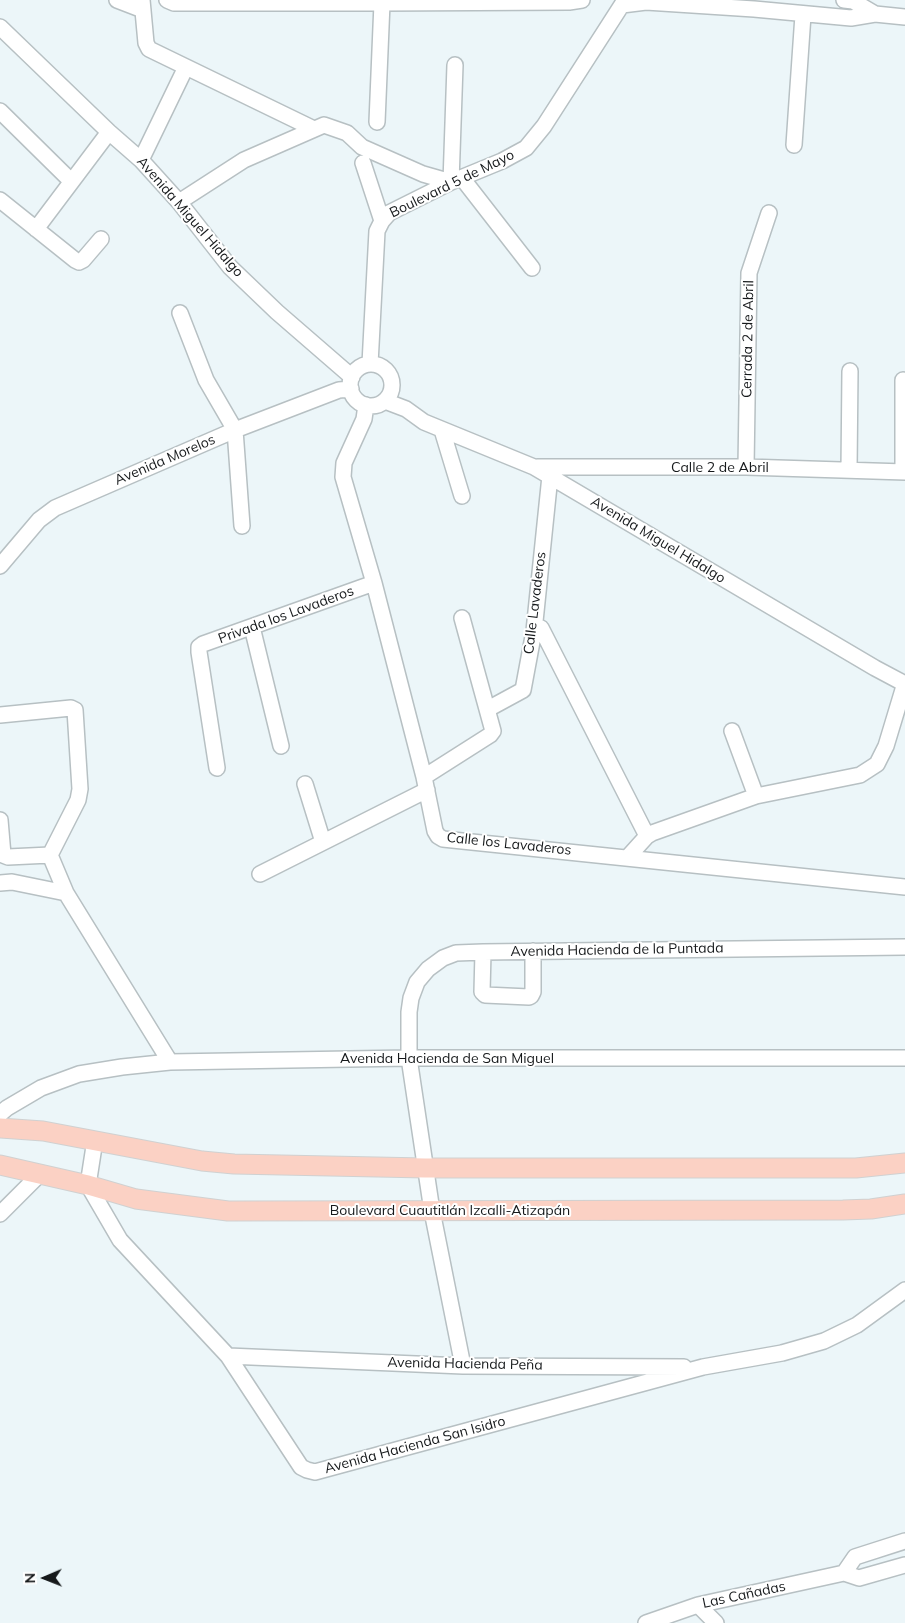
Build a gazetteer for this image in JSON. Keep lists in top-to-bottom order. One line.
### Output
{"streets":{"main road":["Boulevard Cuautitlán Izcalli-Atizapán"],"street":["Boulevard 5 de Mayo","Avenida Miguel Hidalgo","Cerrada 2 de Abril","Avenida Morelos","Calle 2 de Abril","Calle Lavaderos","Privada los Lavaderos","Calle los Lavaderos","Avenida Hacienda de la Puntada","Avenida Hacienda de San Miguel","Avenida Hacienda Peña","Avenida Hacienda San Isidro","Las Cañadas"]},"crossings":[["Boulevard 5 de Mayo","Avenida Miguel Hidalgo"],["Boulevard 5 de Mayo","Avenida Morelos"],["Boulevard 5 de Mayo","Calle los Lavaderos"],["Avenida Miguel Hidalgo","Avenida Morelos"],["Avenida Miguel Hidalgo","Calle 2 de Abril"],["Avenida Miguel Hidalgo","Calle Lavaderos"],["Avenida Miguel Hidalgo","Calle los Lavaderos"],["Cerrada 2 de Abril","Calle 2 de Abril"],["Avenida Morelos","Calle los Lavaderos"],["Privada los Lavaderos","Calle los Lavaderos"],["Avenida Hacienda de la Puntada","Avenida Hacienda de San Miguel"],["Avenida Hacienda de la Puntada","Boulevard Cuautitlán Izcalli-Atizapán"],["Avenida Hacienda de la Puntada","Avenida Hacienda Peña"],["Boulevard Cuautitlán Izcalli-Atizapán","Avenida Hacienda San Isidro"],["Avenida Hacienda Peña","Avenida Hacienda San Isidro"]],"north":"left"}
